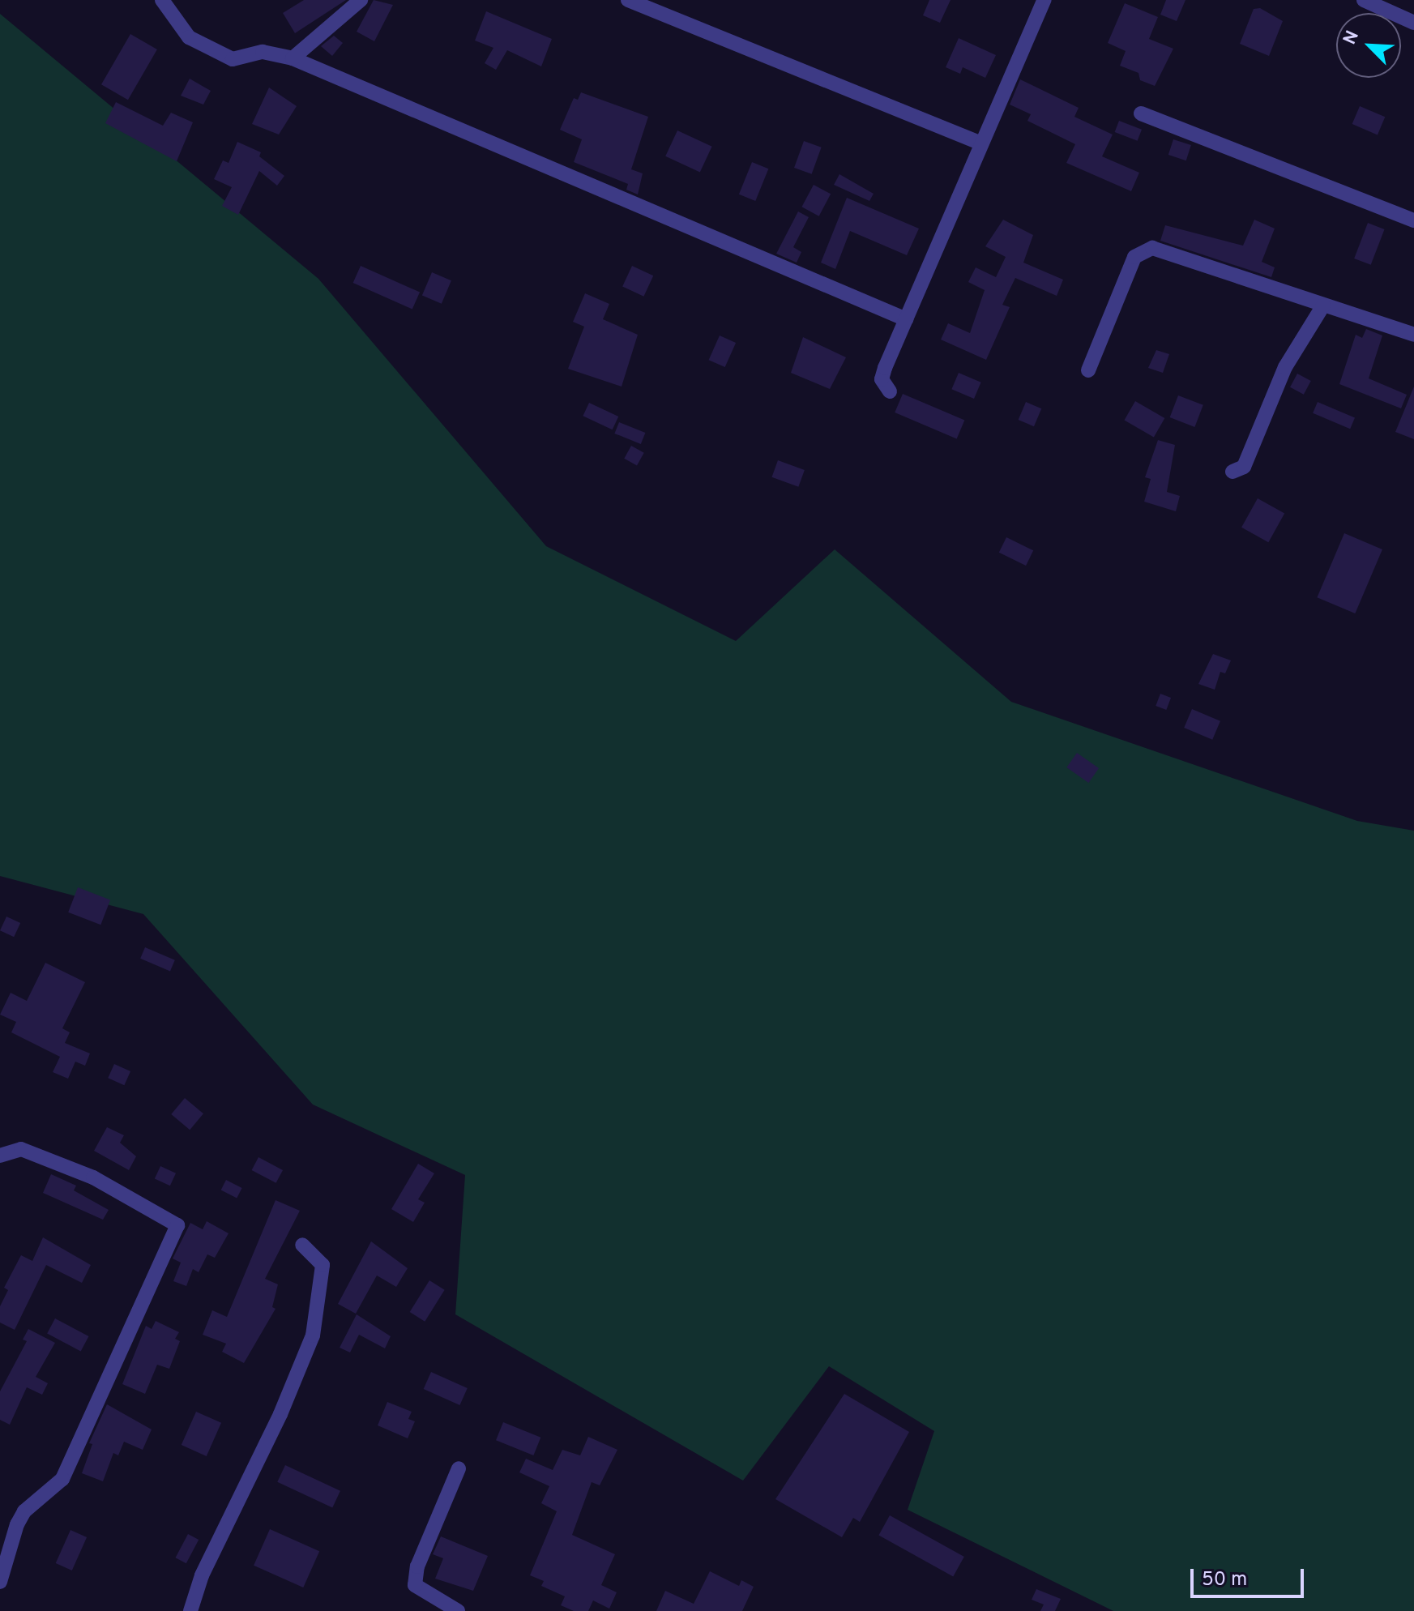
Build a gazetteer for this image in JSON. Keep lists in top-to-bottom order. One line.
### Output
{"scale_bar":"50 m","north":"top left"}
